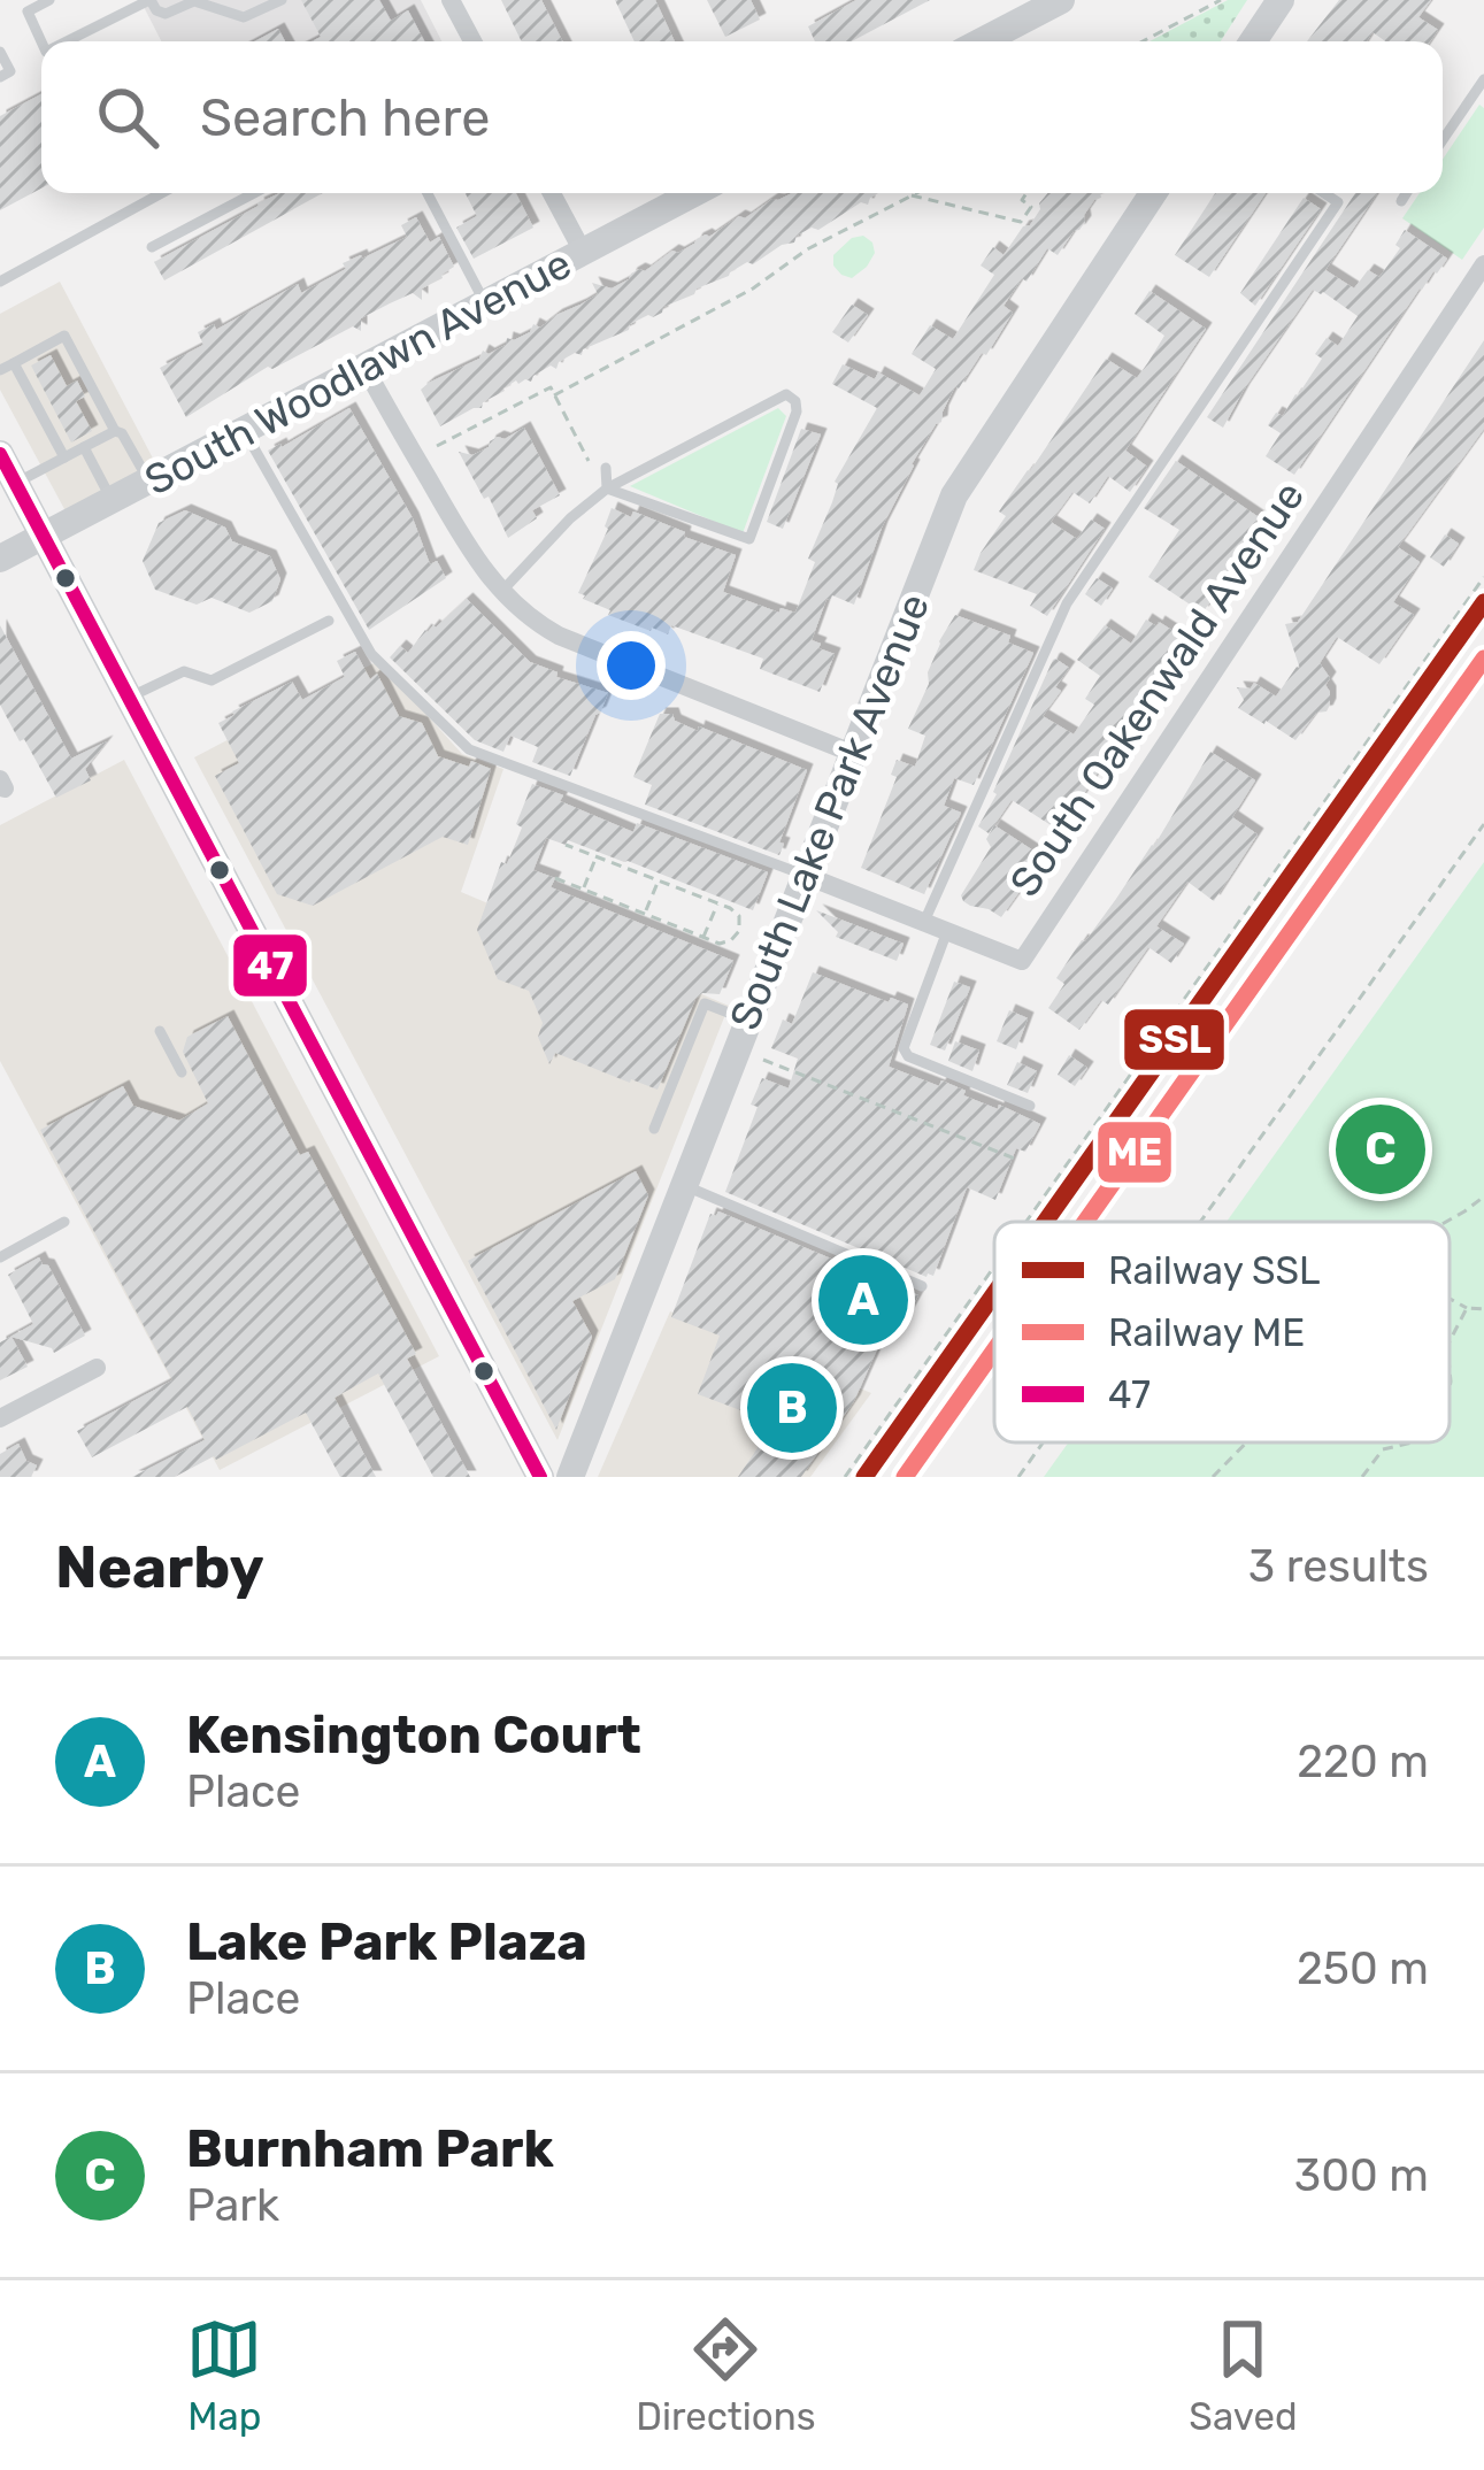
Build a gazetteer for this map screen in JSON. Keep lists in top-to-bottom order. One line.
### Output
{"streets":{"street":["South Woodlawn Avenue","South Oakenwald Avenue","South Lake Park Avenue"]},"crossings":[["South Oakenwald Avenue","South Lake Park Avenue"]],"lines":["transit line 47","rail line SSL","rail line ME"],"legend":["Railway SSL","Railway ME","47"],"page":{"search":"Search here","pins":["C","A","B"],"heading":["Nearby","3 results"],"list":[{"mark":"A","name":"Kensington Court","note":"Place","value":"220 m"},{"mark":"B","name":"Lake Park Plaza","note":"Place","value":"250 m"},{"mark":"C","name":"Burnham Park","note":"Park","value":"300 m"}],"nav":["Map","Directions","Saved"]}}
